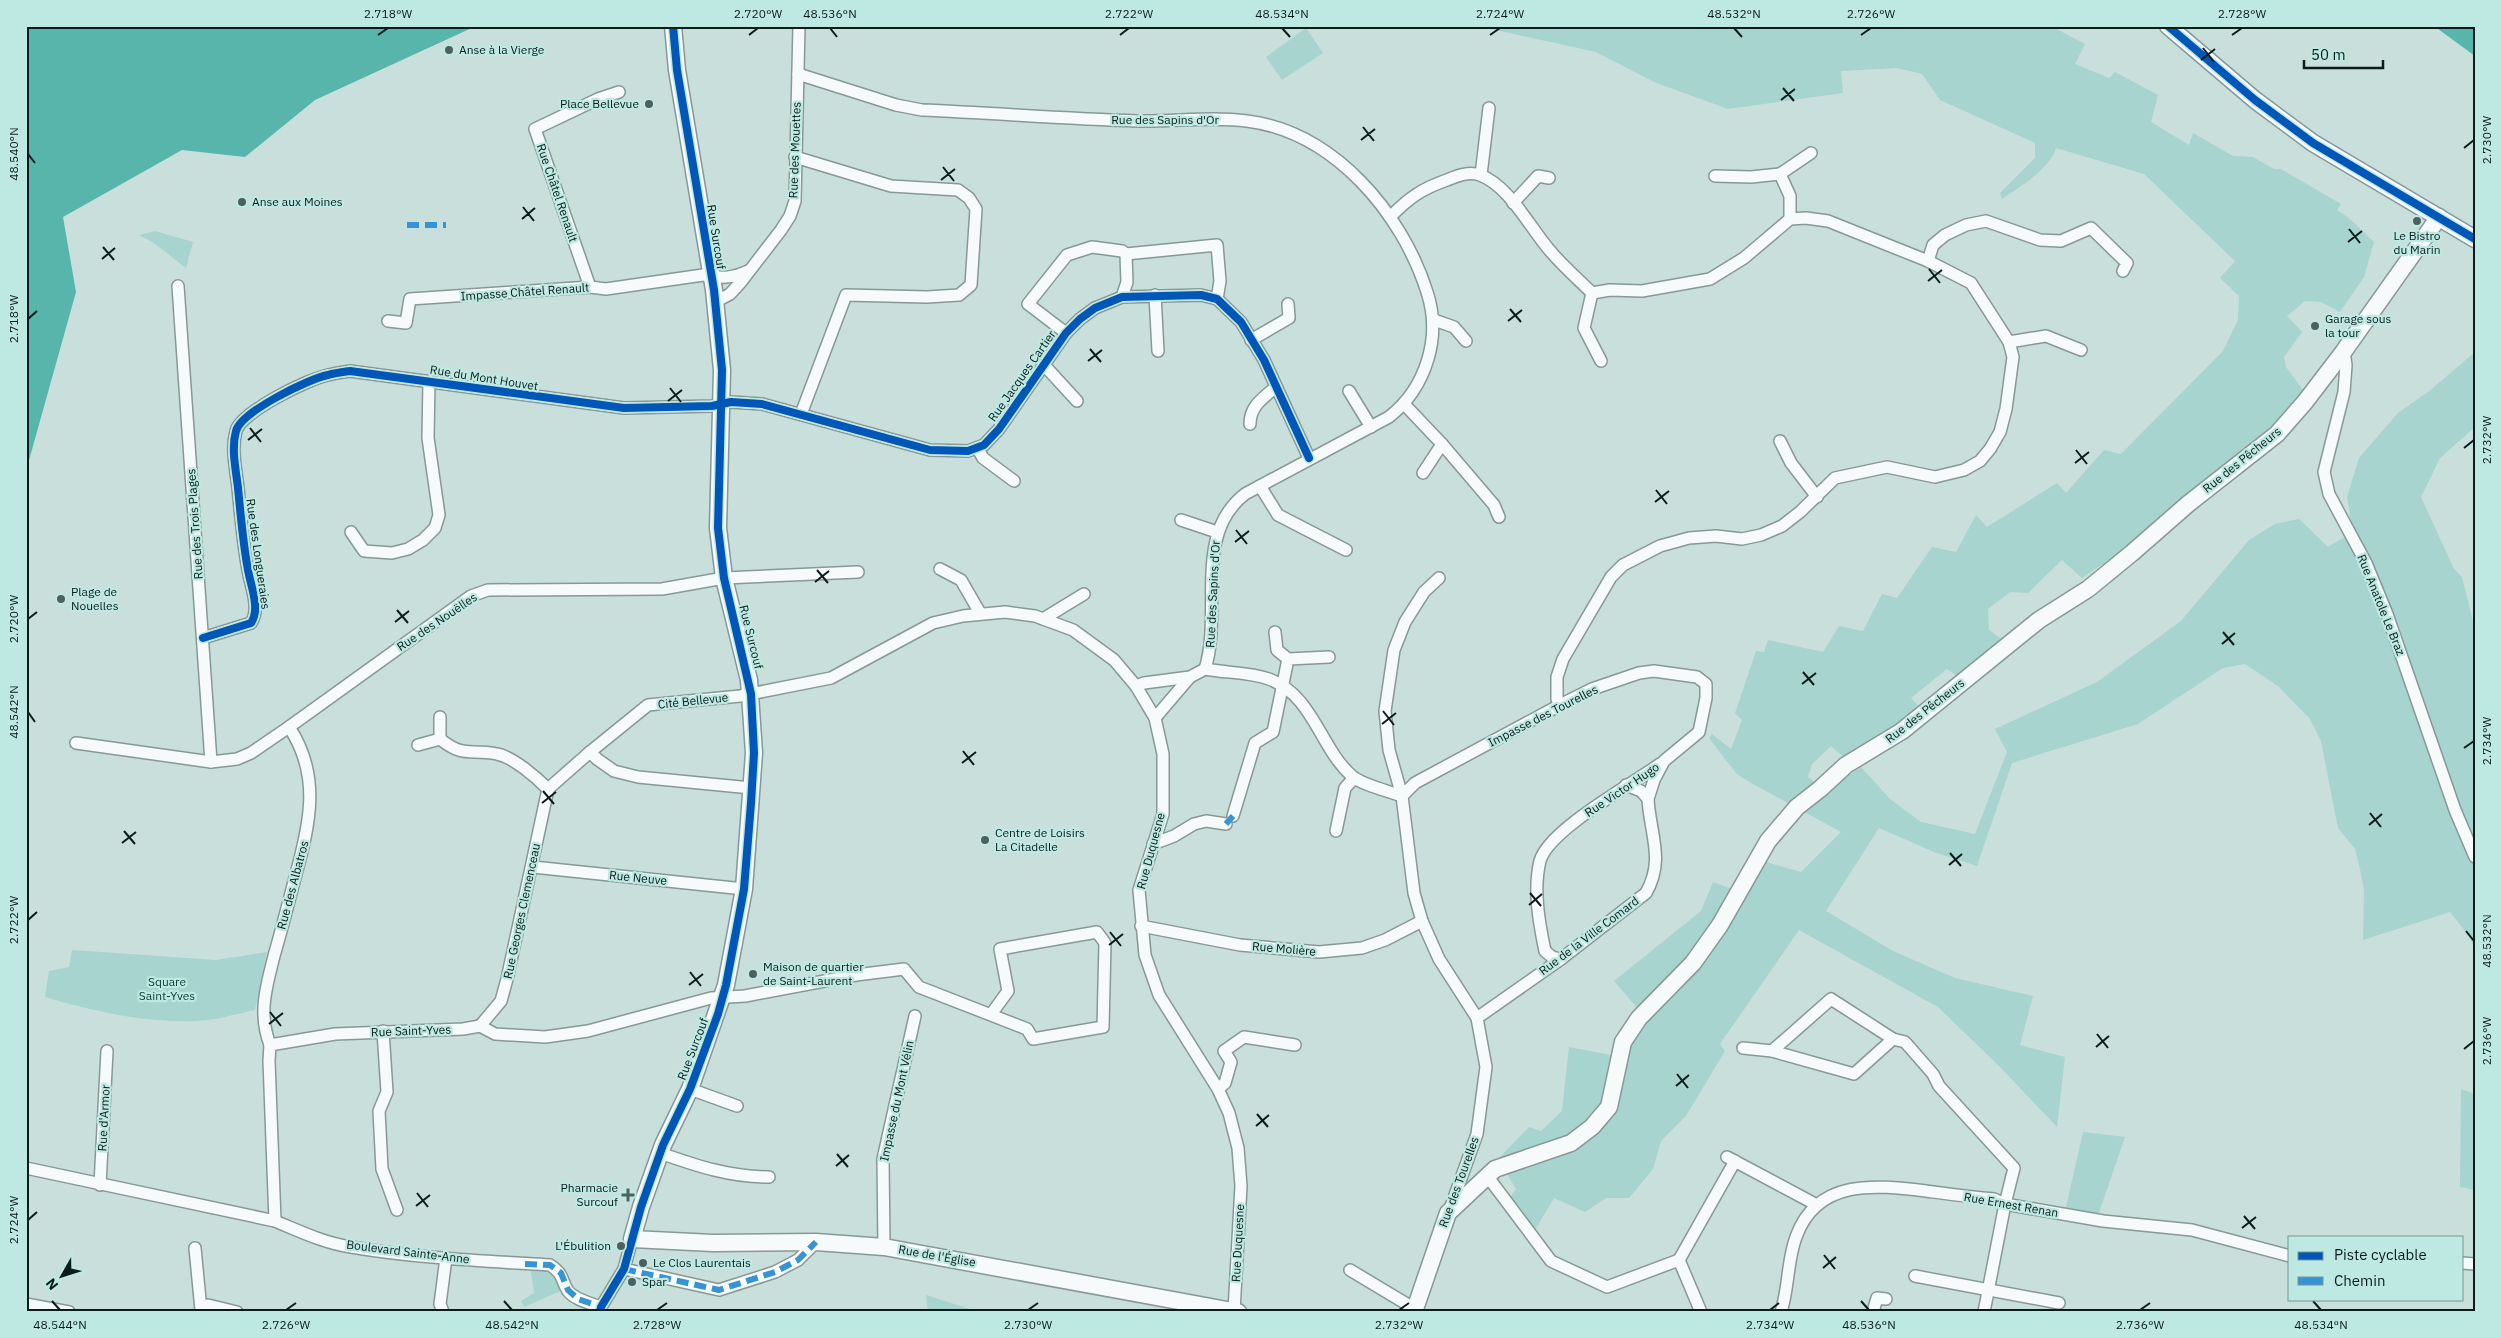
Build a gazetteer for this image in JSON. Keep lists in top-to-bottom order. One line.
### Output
{"streets":{"street":["Rue des Sapins d'Or","Rue des Mouettes","Rue Châtel Renault","Rue Surcouf","Impasse Châtel Renault","Rue Jacques Cartier","Rue du Mont Houvet","Rue des Pêcheurs","Rue des Trois Plages","Rue des Longueraies","Rue Anatole Le Braz","Rue des Nouëlles","Cité Bellevue","Impasse des Tourelles","Rue Victor Hugo","Rue Duquesne","Rue Neuve","Rue des Albatros","Rue Georges Clemenceau","Rue de la Ville Comard","Rue Molière","Rue Saint-Yves","Impasse du Mont Vélin","Rue d'Armor","Rue des Tourelles","Rue Ernest Renan","Boulevard Sainte-Anne","Rue de l'Église"]},"crossings":[["Rue des Sapins d'Or","Rue des Mouettes"],["Rue des Mouettes","Rue Surcouf"],["Rue Châtel Renault","Impasse Châtel Renault"],["Rue Surcouf","Impasse Châtel Renault"],["Rue Surcouf","Rue du Mont Houvet"],["Rue Surcouf","Rue des Nouëlles"],["Rue Surcouf","Cité Bellevue"],["Rue Surcouf","Rue Duquesne"],["Rue Surcouf","Rue Neuve"],["Rue Surcouf","Rue Saint-Yves"],["Rue Surcouf","Rue de l'Église"],["Rue du Mont Houvet","Rue des Longueraies"],["Rue des Pêcheurs","Rue Anatole Le Braz"],["Rue des Pêcheurs","Rue des Tourelles"],["Rue des Trois Plages","Rue des Longueraies"],["Rue des Trois Plages","Rue des Nouëlles"],["Rue des Nouëlles","Rue des Albatros"],["Cité Bellevue","Rue Duquesne"],["Cité Bellevue","Rue Georges Clemenceau"],["Impasse des Tourelles","Rue de la Ville Comard"],["Impasse des Tourelles","Rue des Tourelles"],["Rue Victor Hugo","Rue de la Ville Comard"],["Rue Duquesne","Rue Molière"],["Rue Duquesne","Rue de l'Église"],["Rue Neuve","Rue Georges Clemenceau"],["Rue des Albatros","Rue Saint-Yves"],["Rue Georges Clemenceau","Rue Saint-Yves"],["Rue de la Ville Comard","Rue des Tourelles"],["Rue Molière","Rue des Tourelles"],["Impasse du Mont Vélin","Rue de l'Église"],["Rue d'Armor","Boulevard Sainte-Anne"]],"parks":["Square Saint-Yves"],"places":{"other":["Anse à la Vierge","Place Bellevue","Anse aux Moines","Le Bistro du Marin","Garage sous la tour","Plage de Nouelles","Centre de Loisirs La Citadelle","Maison de quartier de Saint-Laurent","L'Ébulition","Le Clos Laurentais","Spar"],"health":["Pharmacie Surcouf"]},"legend":["Piste cyclable","Chemin"],"scale_bar":"50 m","north":"bottom left","coordinates":["2.718°W","2.720°W","48.536°N","2.722°W","48.534°N","2.724°W","48.532°N","2.726°W","2.728°W","2.730°W","48.540°N","2.732°W","48.542°N","2.734°W","2.736°W","48.544°N"]}
